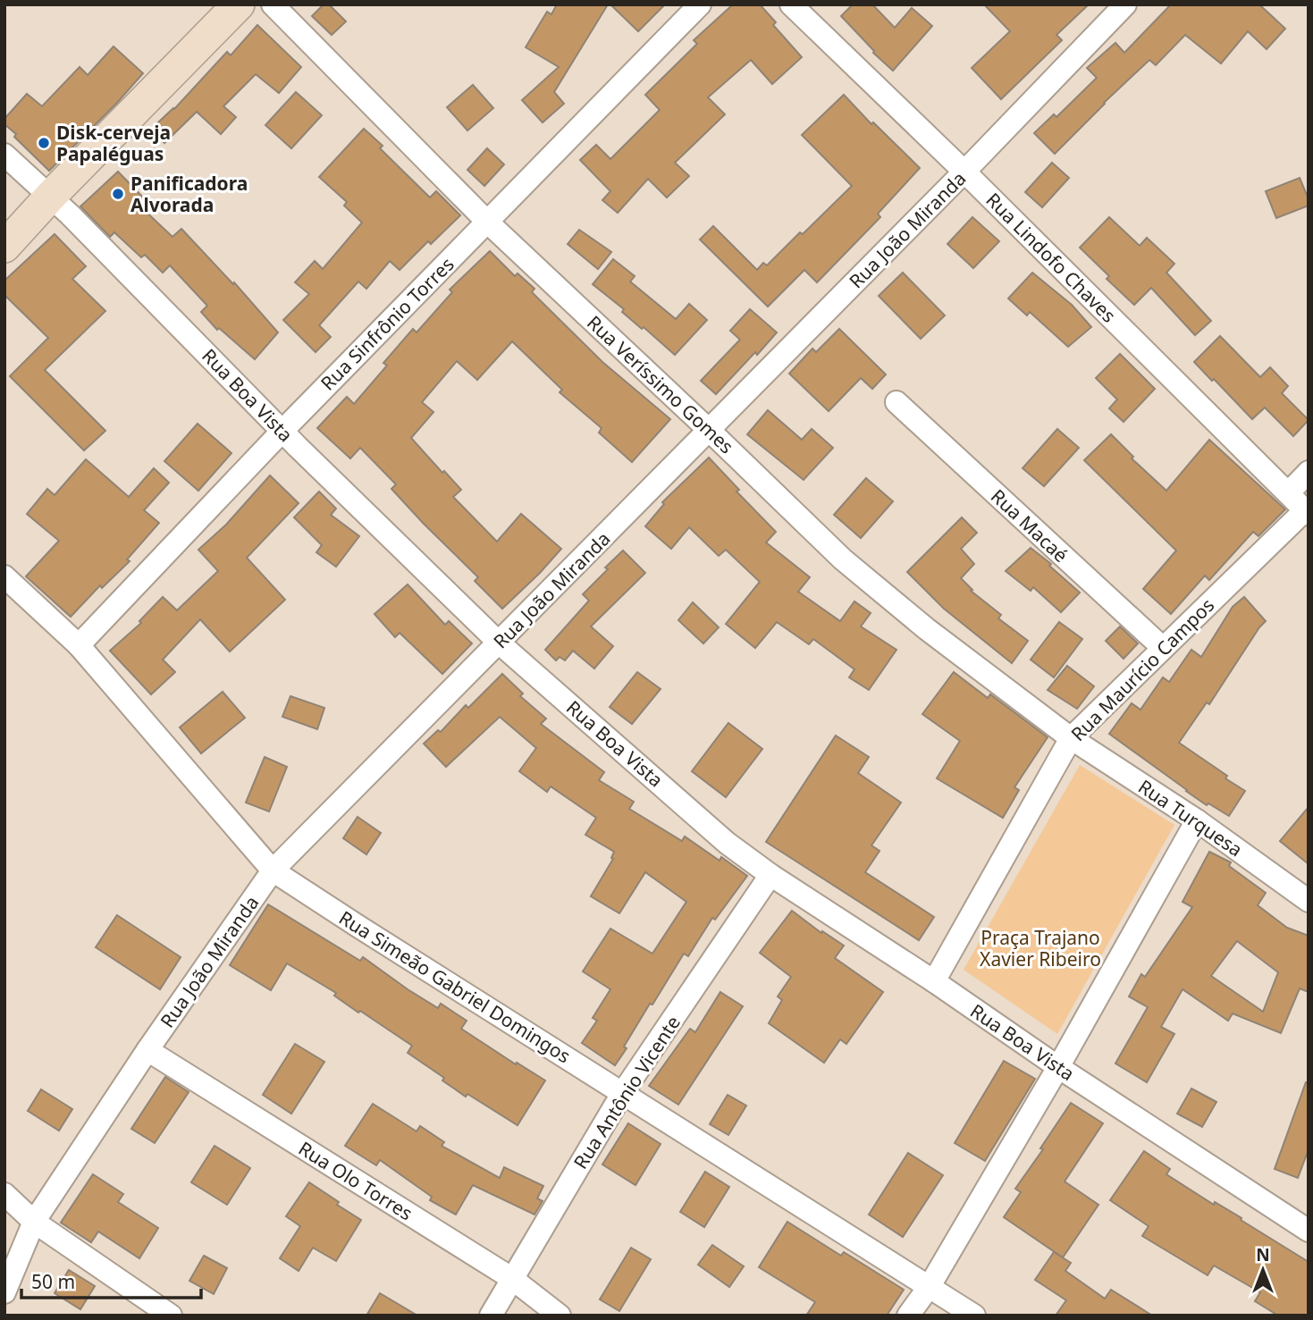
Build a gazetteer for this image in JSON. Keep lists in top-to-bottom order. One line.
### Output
{"streets":{"street":["Rua João Miranda","Rua Lindofo Chaves","Rua Sinfrônio Torres","Rua Veríssimo Gomes","Rua Boa Vista","Rua Macaé","Rua Maurício Campos","Rua Turquesa","Rua Simeão Gabriel Domingos","Rua Antônio Vicente","Rua Olo Torres"]},"crossings":[["Rua João Miranda","Rua Lindofo Chaves"],["Rua João Miranda","Rua Veríssimo Gomes"],["Rua João Miranda","Rua Boa Vista"],["Rua João Miranda","Rua Simeão Gabriel Domingos"],["Rua João Miranda","Rua Olo Torres"],["Rua Lindofo Chaves","Rua Maurício Campos"],["Rua Sinfrônio Torres","Rua Veríssimo Gomes"],["Rua Sinfrônio Torres","Rua Boa Vista"],["Rua Sinfrônio Torres","Rua Simeão Gabriel Domingos"],["Rua Veríssimo Gomes","Rua Maurício Campos"],["Rua Veríssimo Gomes","Rua Turquesa"],["Rua Boa Vista","Rua Maurício Campos"],["Rua Boa Vista","Rua Antônio Vicente"],["Rua Macaé","Rua Maurício Campos"],["Rua Maurício Campos","Rua Turquesa"],["Rua Simeão Gabriel Domingos","Rua Antônio Vicente"],["Rua Antônio Vicente","Rua Olo Torres"]],"parks":["Praça Trajano Xavier Ribeiro"],"places":["Disk-cerveja Papaléguas","Panificadora Alvorada"],"scale_bar":"50 m","north":"top"}
